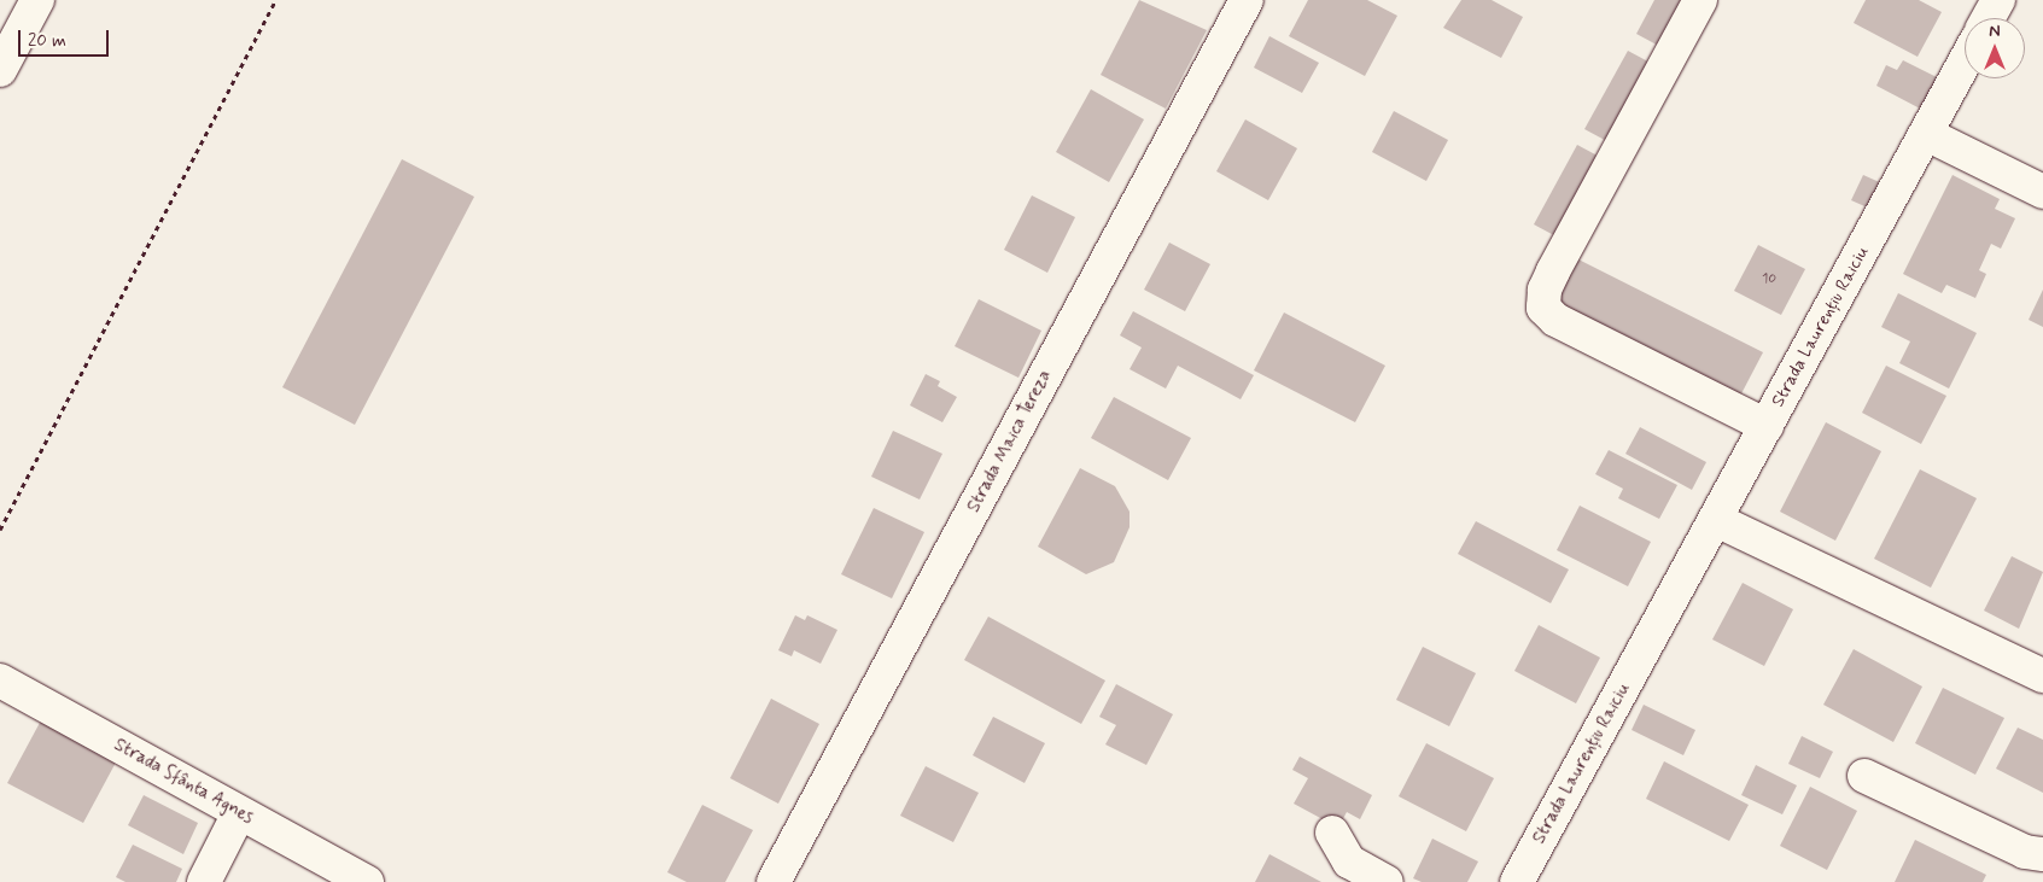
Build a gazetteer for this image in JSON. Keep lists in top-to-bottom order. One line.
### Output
{"streets":{"street":["Strada Laurențiu Raiciu","Strada Maica Tereza","Strada Sfânta Agnes"]},"house_numbers":["10"],"scale_bar":"20 m","north":"top"}
